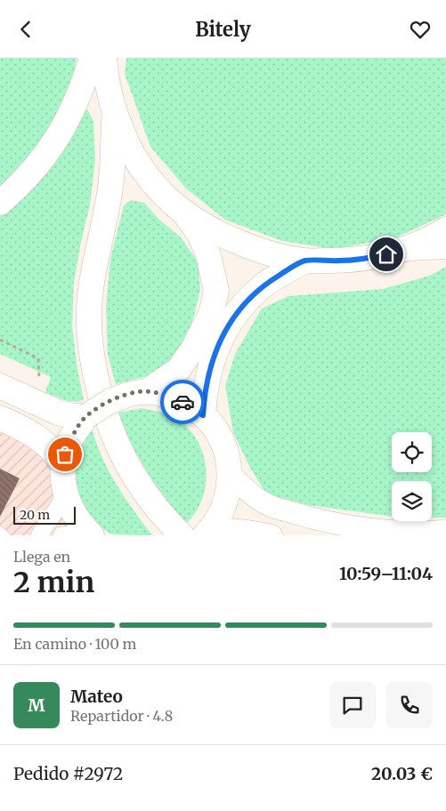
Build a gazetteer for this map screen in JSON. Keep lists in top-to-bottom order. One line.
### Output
{"scale_bar":"20 m","page":{"header":"Bitely","scale":"20 m","heading":["2 min","Llega en","10:59–11:04"],"panel":["Mateo","Repartidor · 4.8","Pedido #2972","20.03 €"],"bar":"En camino · 100 m","round":"M"}}
